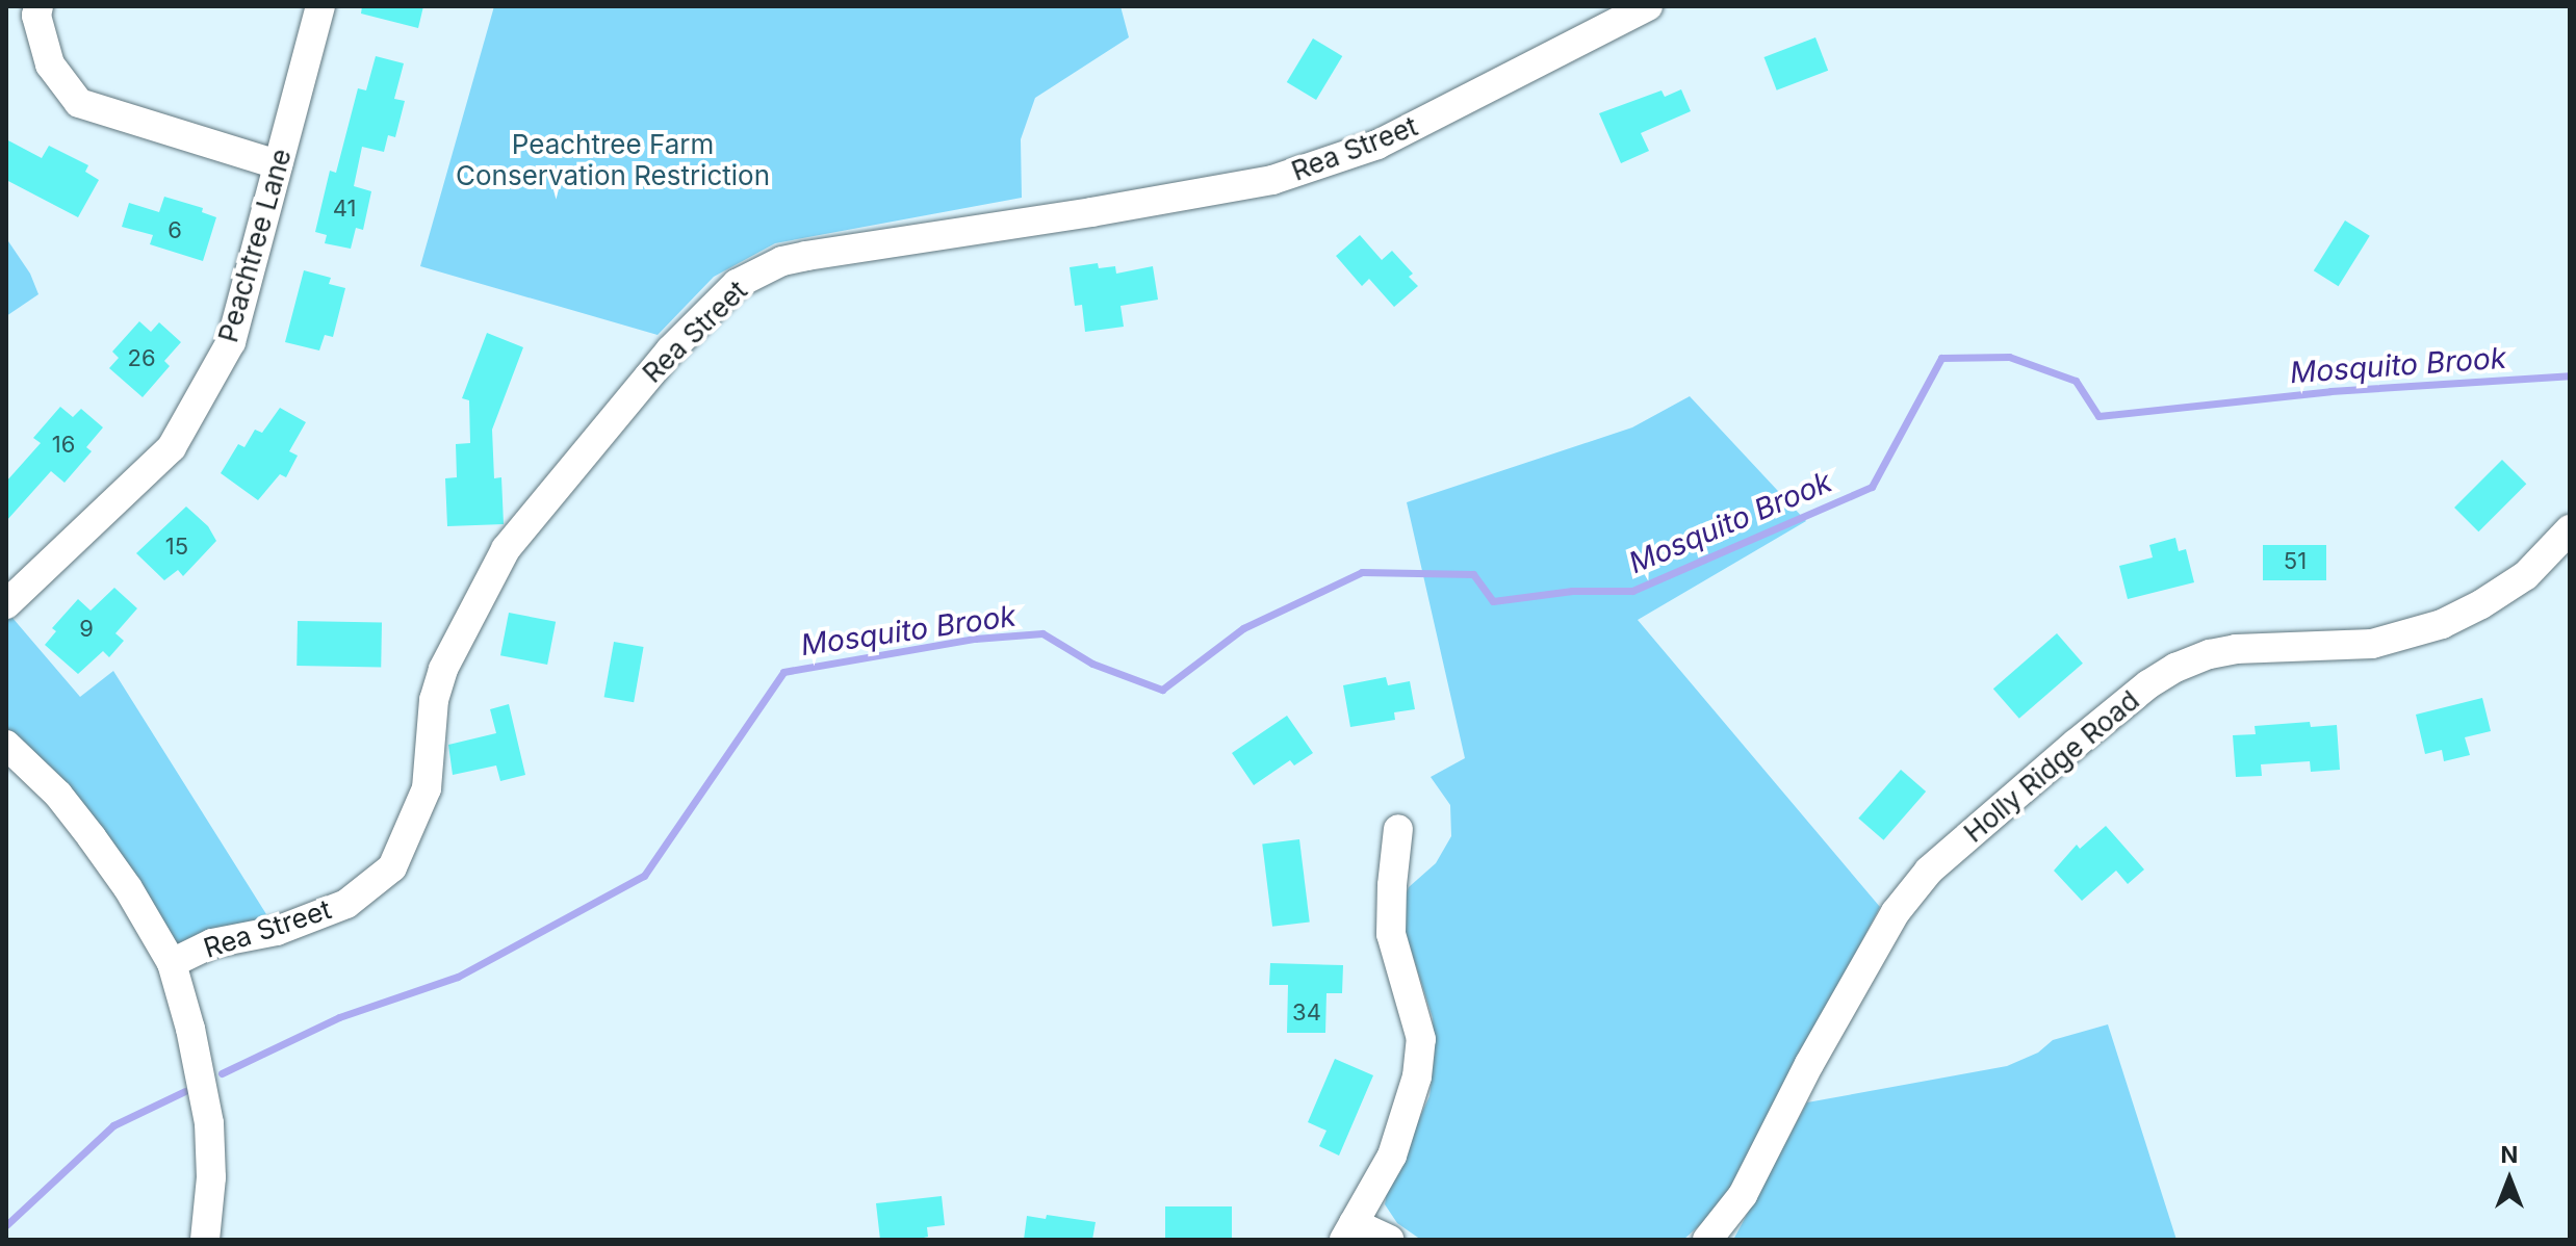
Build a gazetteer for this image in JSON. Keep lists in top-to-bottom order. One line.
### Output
{"streets":{"street":["Rea Street","Peachtree Lane","Holly Ridge Road"]},"water":["Mosquito Brook"],"parks":["Peachtree Farm Conservation Restriction"],"house_numbers":["41","6","26","16","15","51","9","34"],"north":"top"}
